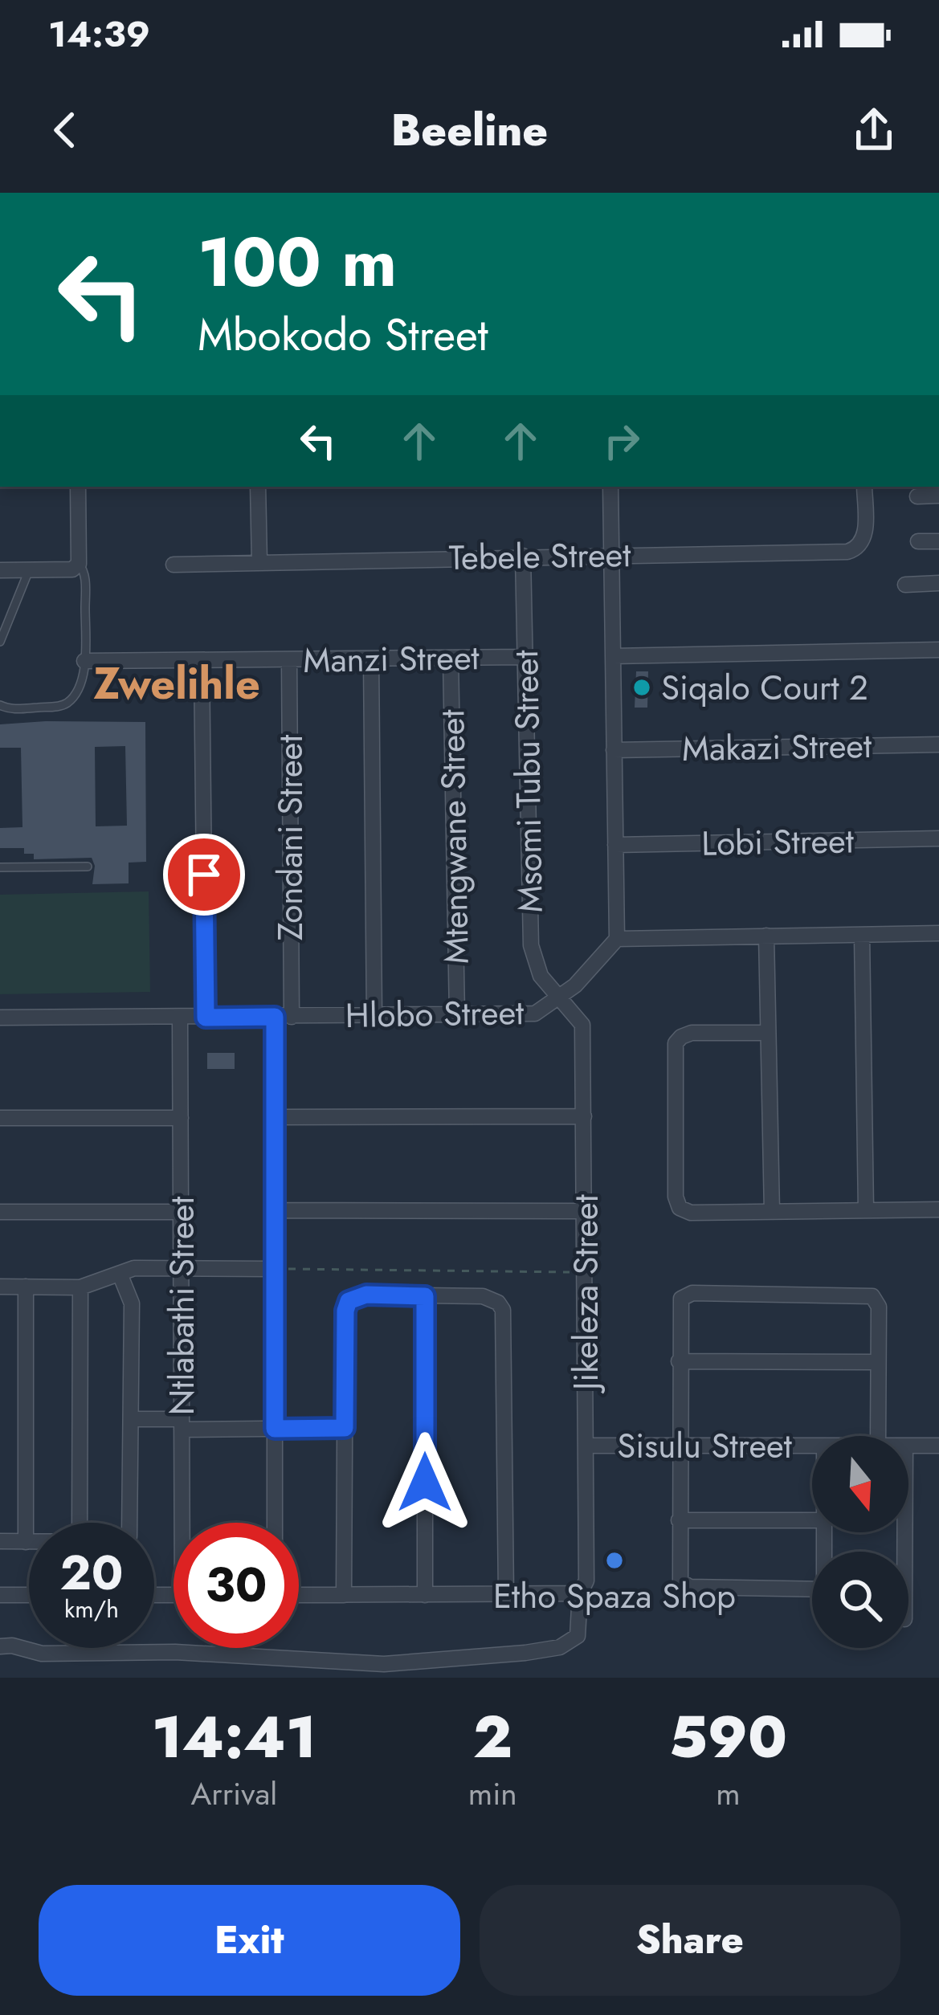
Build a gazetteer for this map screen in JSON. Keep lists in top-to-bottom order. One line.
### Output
{"streets":{"street":["Tebele Street","Manzi Street","Makazi Street","Msomi Tubu Street","Mtengwane Street","Zondani Street","Lobi Street","Hlobo Street","Jikeleza Street","Ntlabathi Street","Sisulu Street"]},"crossings":[["Tebele Street","Msomi Tubu Street"],["Manzi Street","Msomi Tubu Street"],["Manzi Street","Mtengwane Street"],["Manzi Street","Zondani Street"],["Msomi Tubu Street","Hlobo Street"],["Msomi Tubu Street","Jikeleza Street"],["Mtengwane Street","Hlobo Street"],["Zondani Street","Hlobo Street"],["Hlobo Street","Jikeleza Street"],["Hlobo Street","Ntlabathi Street"],["Jikeleza Street","Sisulu Street"]],"districts":["Zwelihle"],"places":["Siqalo Court 2","Etho Spaza Shop"],"north":"bottom","page":{"status":"14:39","header":"Beeline","turn":["100 m","Mbokodo Street"],"speed":"20 km/h","limit":"30","eta":["14:41","Arrival","2","min","590","m"],"buttons":["Exit","Share"]}}
